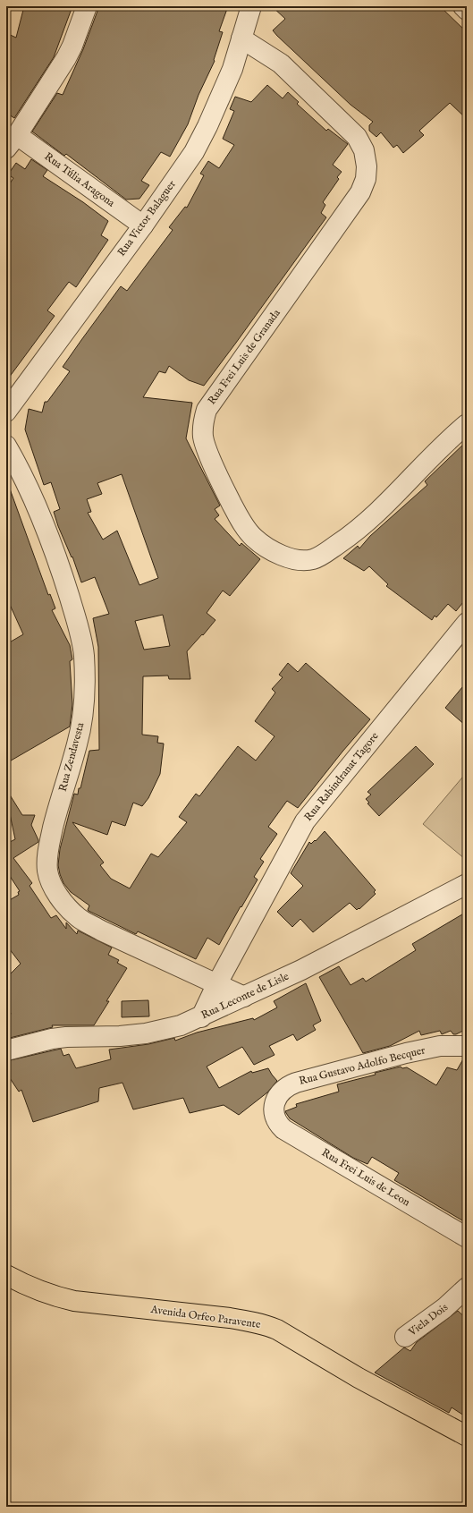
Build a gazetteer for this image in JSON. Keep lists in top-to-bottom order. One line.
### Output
{"streets":{"main road":["Avenida Orfeo Paravente"],"street":["Rua Túlia Aragona","Rua Victor Balaguer","Rua Frei Luis de Granada","Rua Zendavesta","Rua Rabindranat Tagore","Rua Leconte de Lisle","Rua Gustavo Adolfo Becquer","Rua Frei Luis de Leon","Viela Dois"]},"crossings":[["Rua Túlia Aragona","Rua Victor Balaguer"],["Rua Victor Balaguer","Rua Frei Luis de Granada"],["Rua Zendavesta","Rua Rabindranat Tagore"],["Rua Zendavesta","Rua Leconte de Lisle"],["Rua Gustavo Adolfo Becquer","Rua Frei Luis de Leon"]]}
